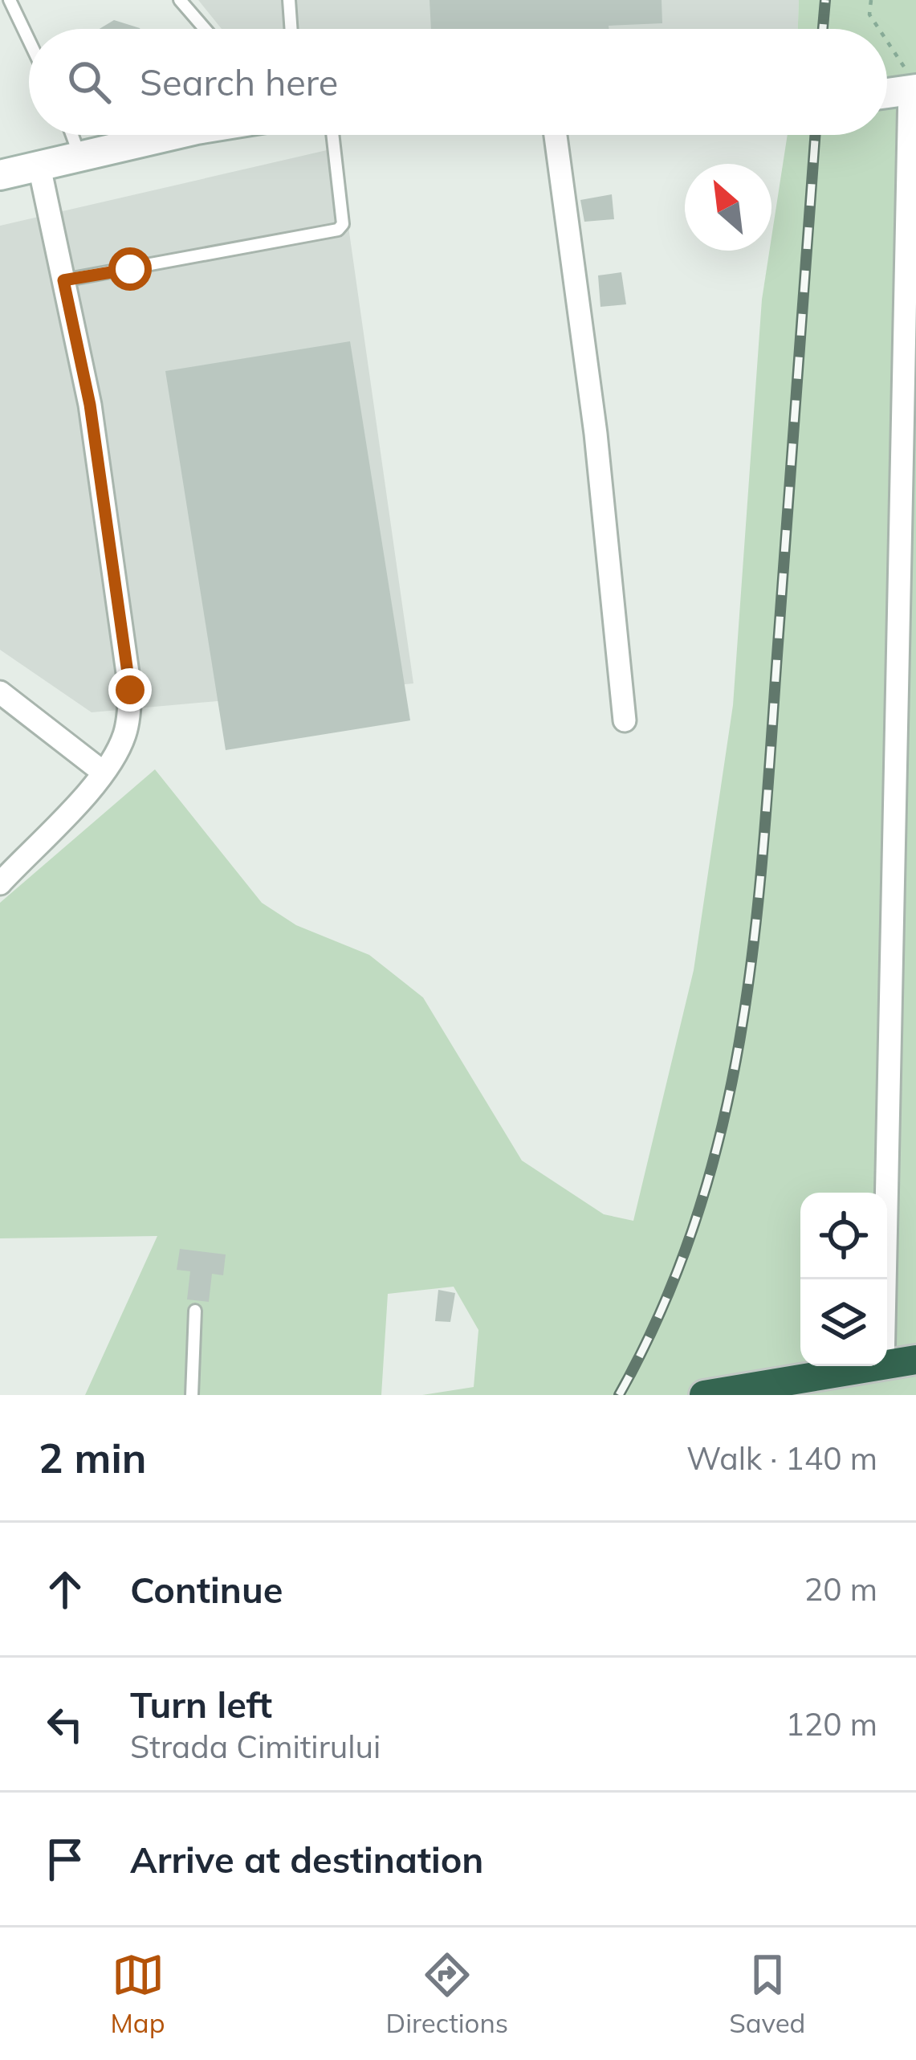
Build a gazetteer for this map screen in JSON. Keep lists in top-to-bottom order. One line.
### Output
{"north":"top left","page":{"search":"Search here","heading":["2 min","Walk · 140 m"],"list":[["Continue","20 m"],["Turn left","Strada Cimitirului","120 m"],"Arrive at destination"],"nav":["Map","Directions","Saved"]}}
